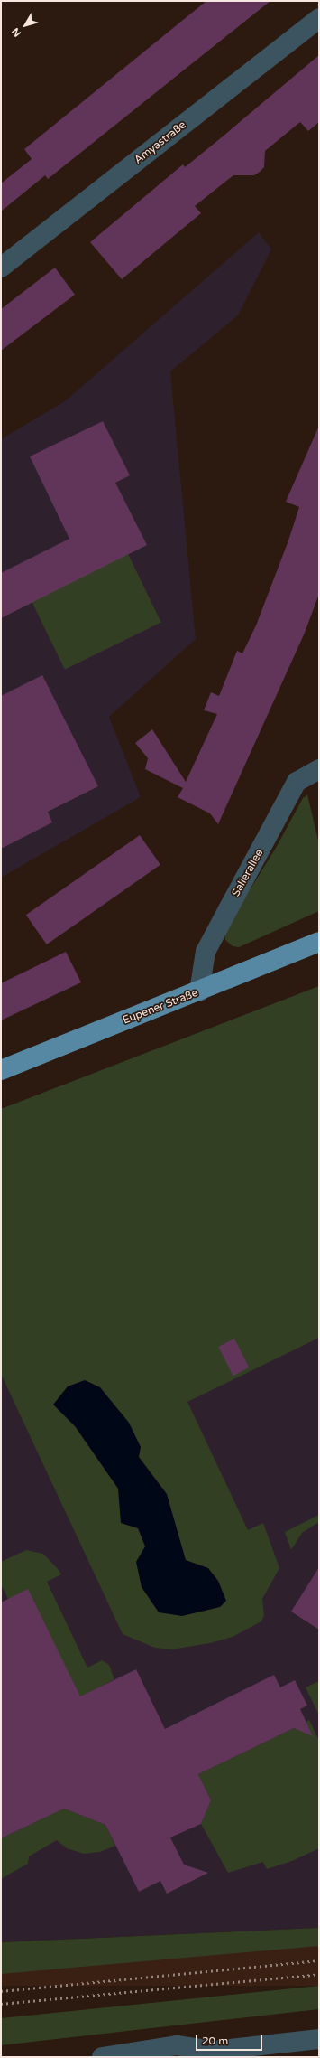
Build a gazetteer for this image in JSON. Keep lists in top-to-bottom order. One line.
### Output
{"streets":{"main road":["Eupener Straße"],"street":["Amyastraße","Salierallee"]},"crossings":[["Salierallee","Eupener Straße"]],"scale_bar":"20 m","north":"bottom left"}
